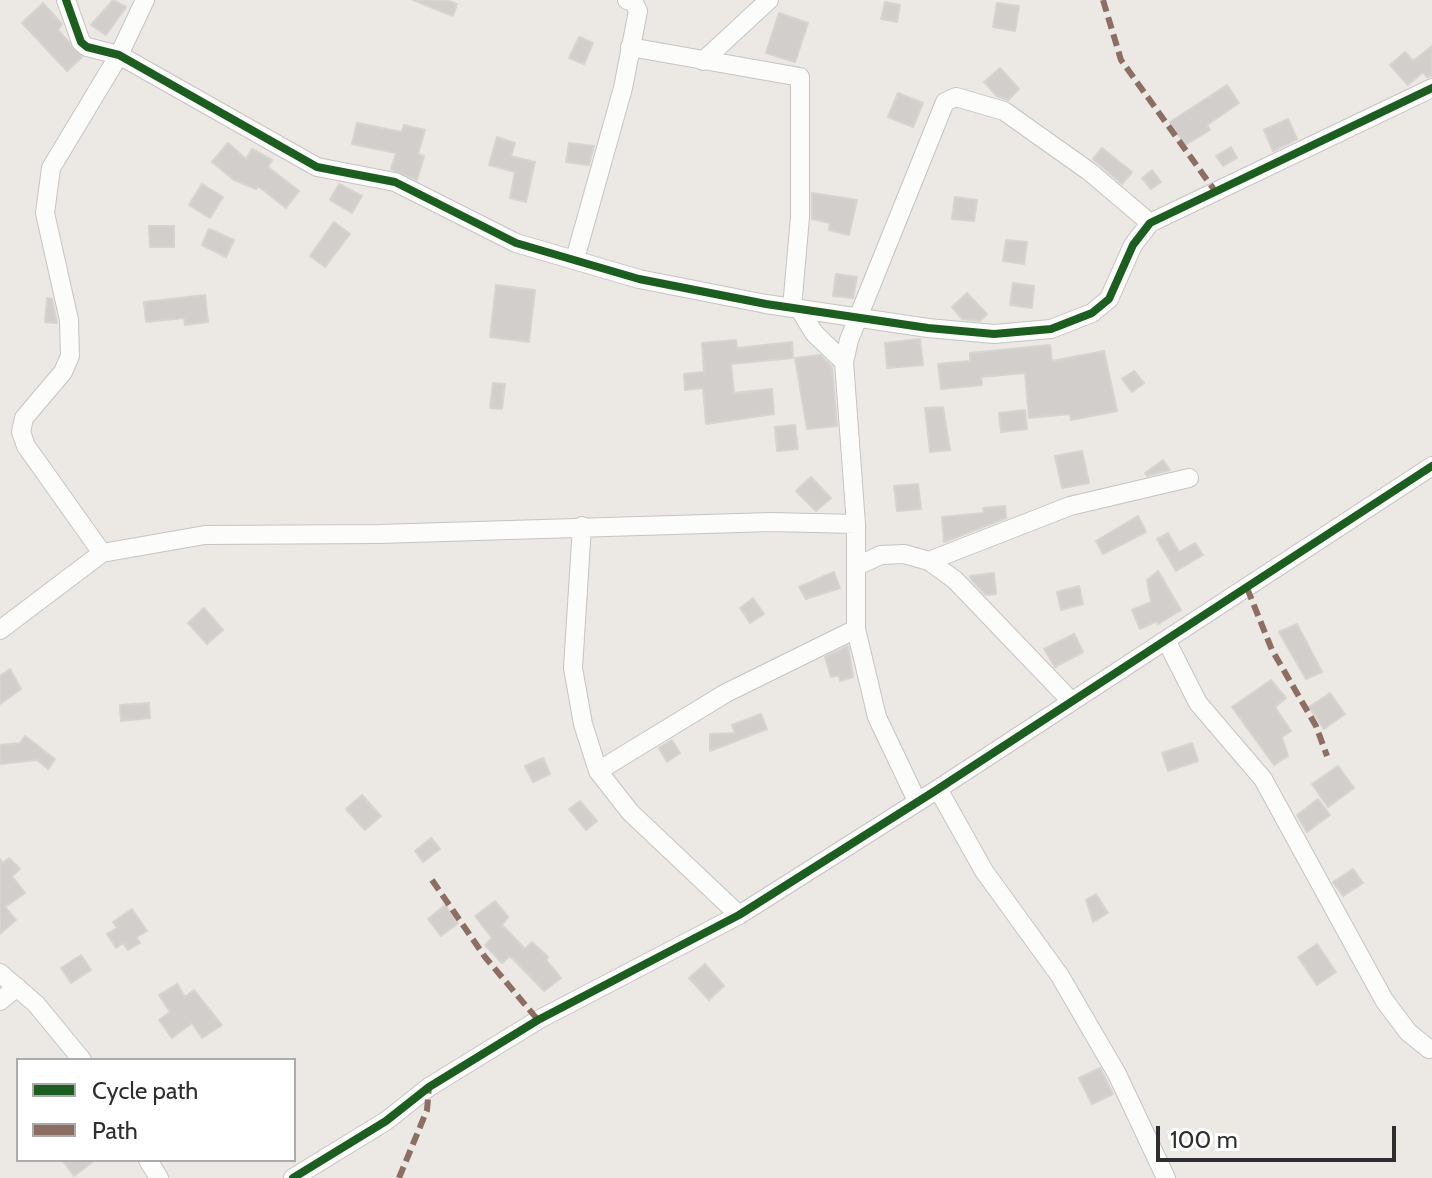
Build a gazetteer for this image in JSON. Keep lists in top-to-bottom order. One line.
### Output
{"legend":["Cycle path","Path"],"scale_bar":"100 m"}
